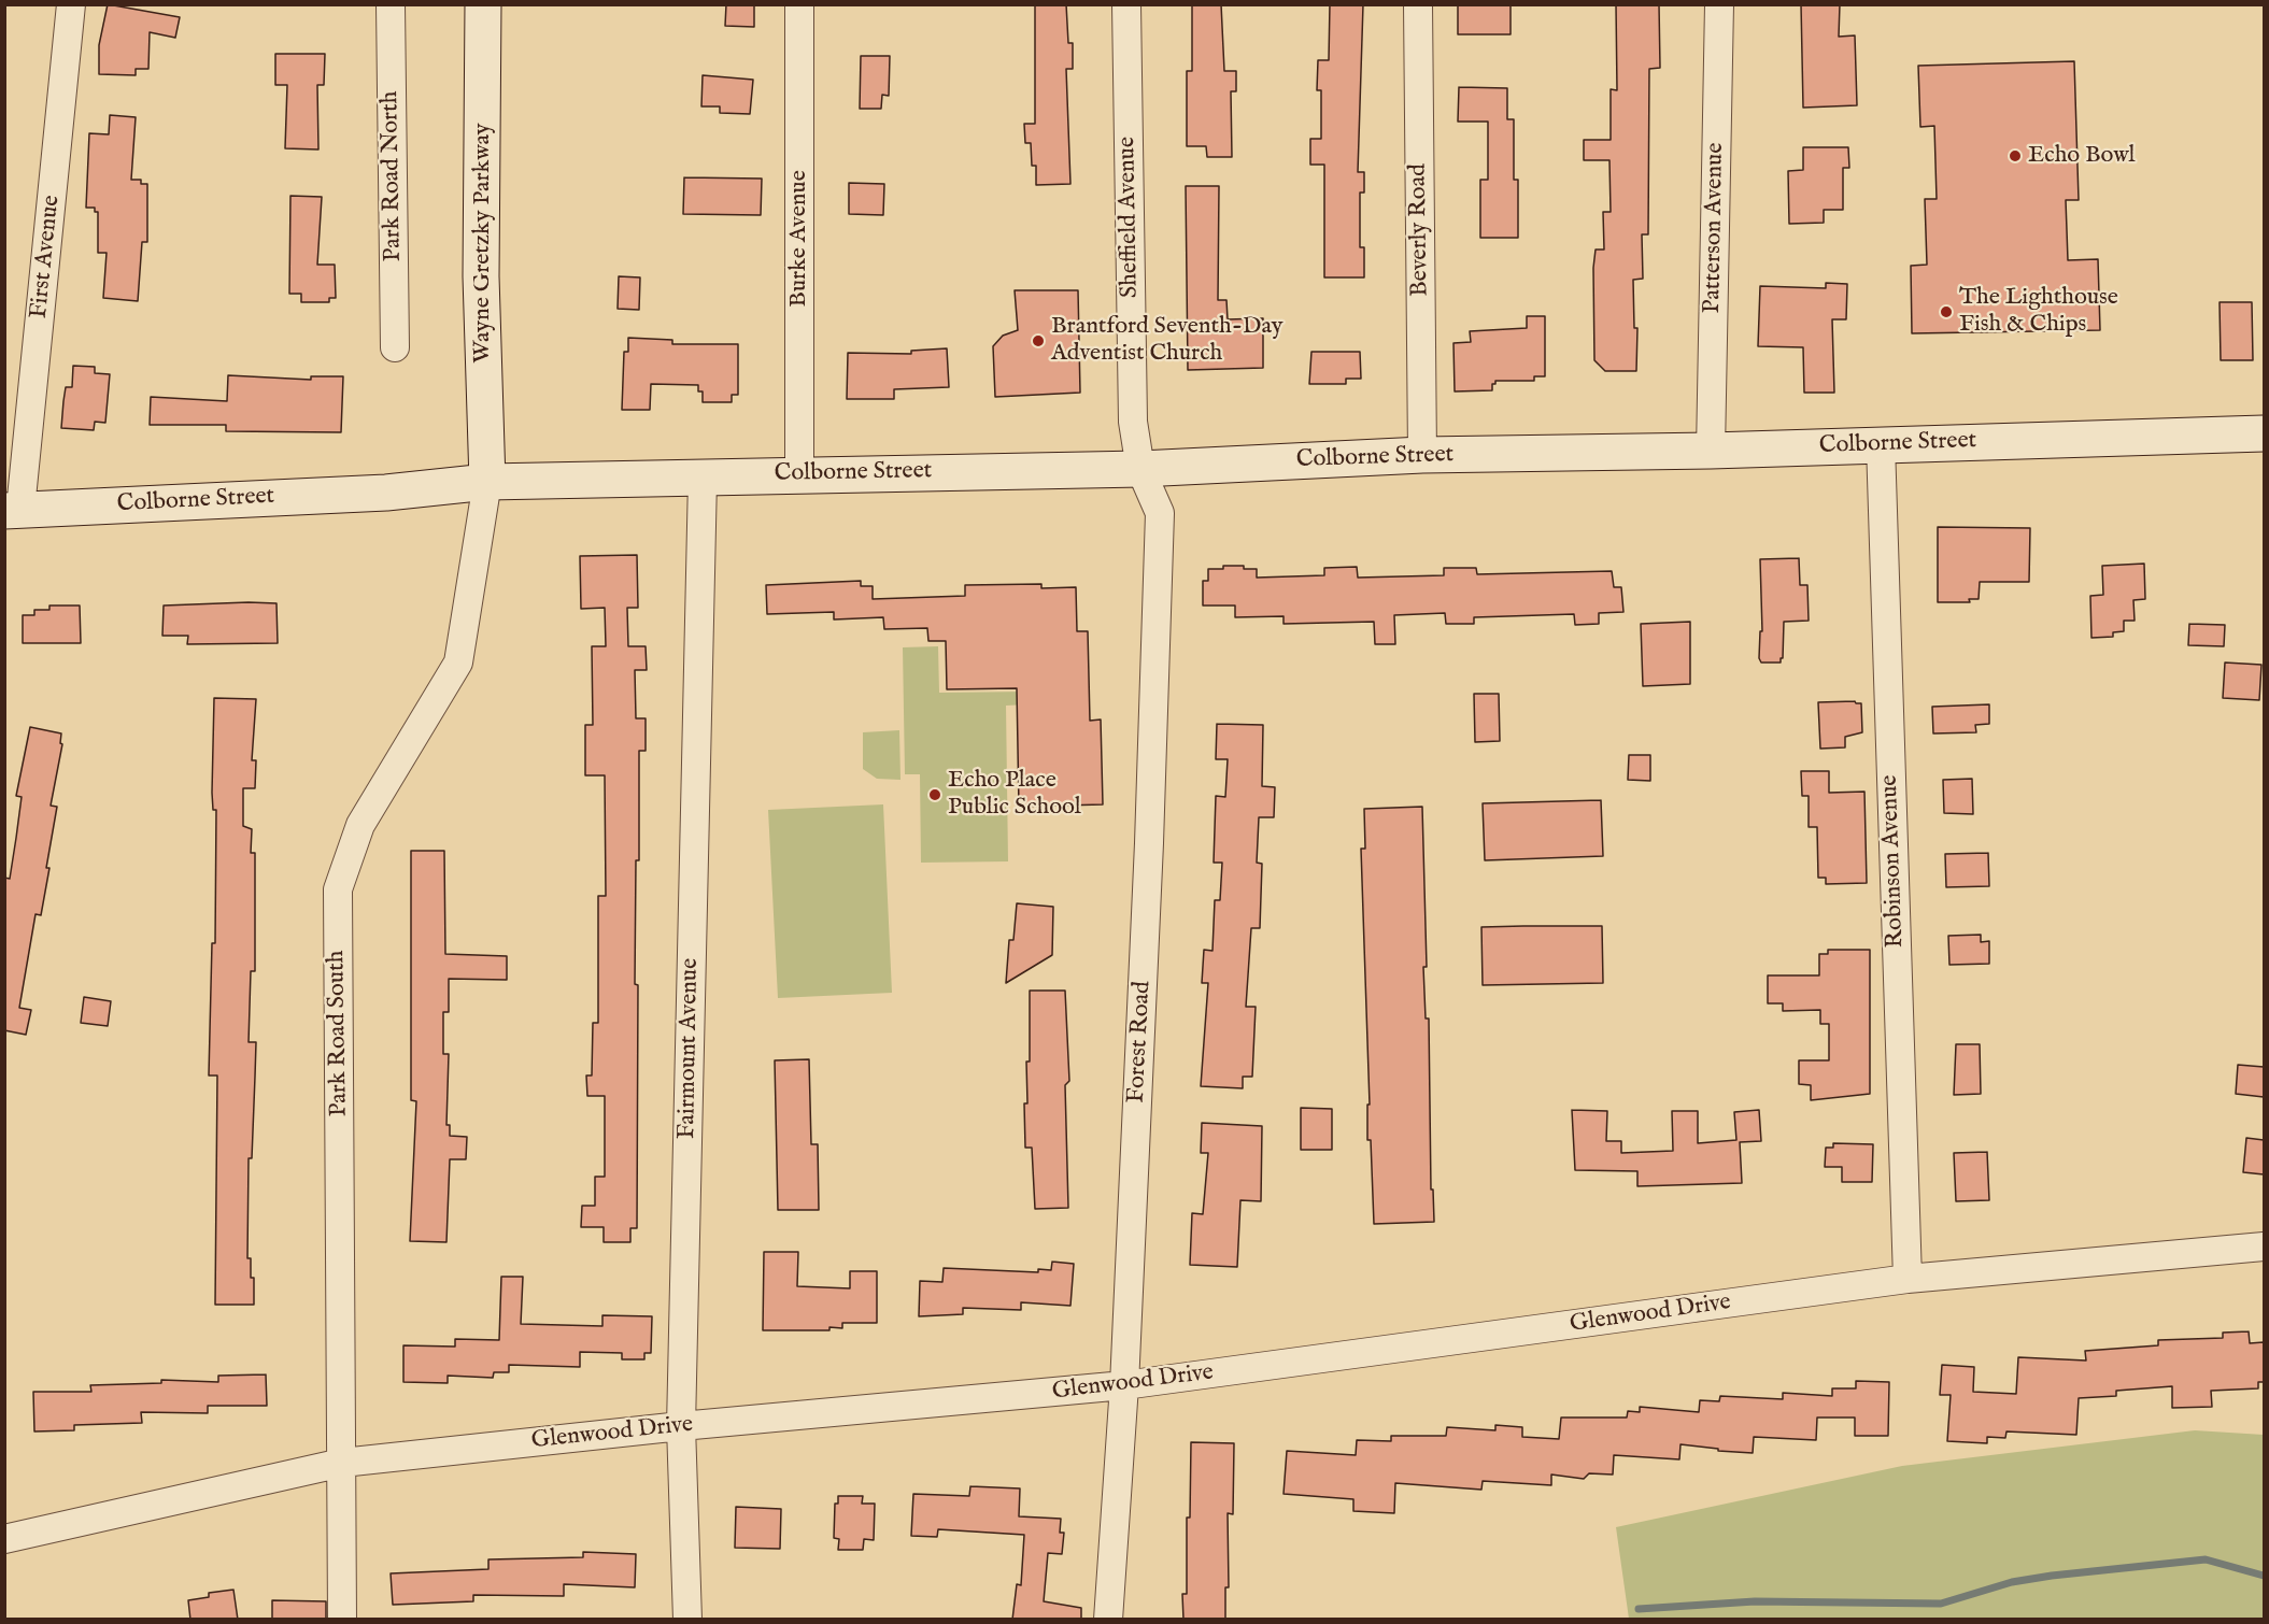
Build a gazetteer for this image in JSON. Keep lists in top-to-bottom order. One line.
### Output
{"streets":{"main road":["Wayne Gretzky Parkway","Colborne Street"],"street":["Park Road North","Sheffield Avenue","Patterson Avenue","Beverly Road","Burke Avenue","First Avenue","Robinson Avenue","Park Road South","Forest Road","Fairmount Avenue","Glenwood Drive"]},"crossings":[["Sheffield Avenue","Colborne Street"],["Sheffield Avenue","Forest Road"],["Patterson Avenue","Colborne Street"],["Beverly Road","Colborne Street"],["Burke Avenue","Colborne Street"],["Wayne Gretzky Parkway","Colborne Street"],["Wayne Gretzky Parkway","Park Road South"],["First Avenue","Colborne Street"],["Colborne Street","Robinson Avenue"],["Colborne Street","Park Road South"],["Colborne Street","Forest Road"],["Colborne Street","Fairmount Avenue"],["Robinson Avenue","Glenwood Drive"],["Park Road South","Glenwood Drive"],["Forest Road","Glenwood Drive"],["Fairmount Avenue","Glenwood Drive"]],"places":["Echo Bowl","The Lighthouse Fish & Chips","Brantford Seventh-Day Adventist Church","Echo Place Public School"]}
